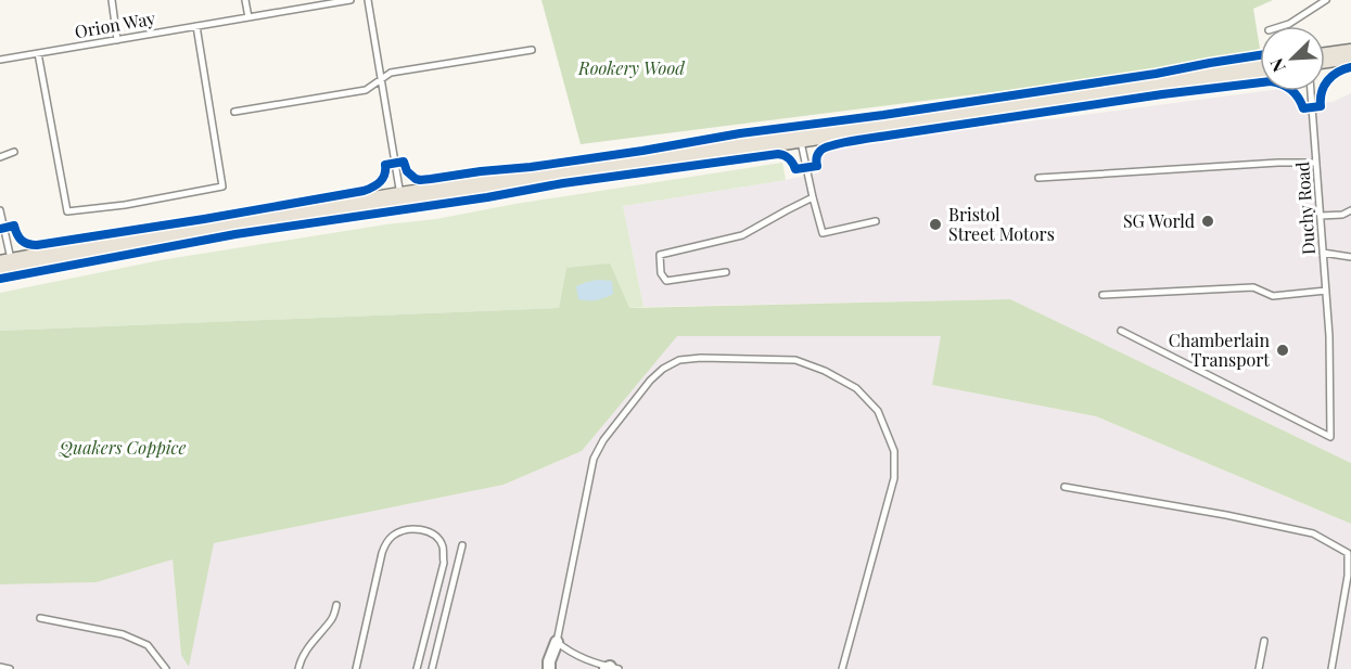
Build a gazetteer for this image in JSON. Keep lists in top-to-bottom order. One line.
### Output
{"streets":{"lane":["Orion Way","Duchy Road"]},"parks":["Rookery Wood","Quakers Coppice"],"places":["SG World","Bristol Street Motors","Chamberlain Transport"],"north":"bottom left"}
